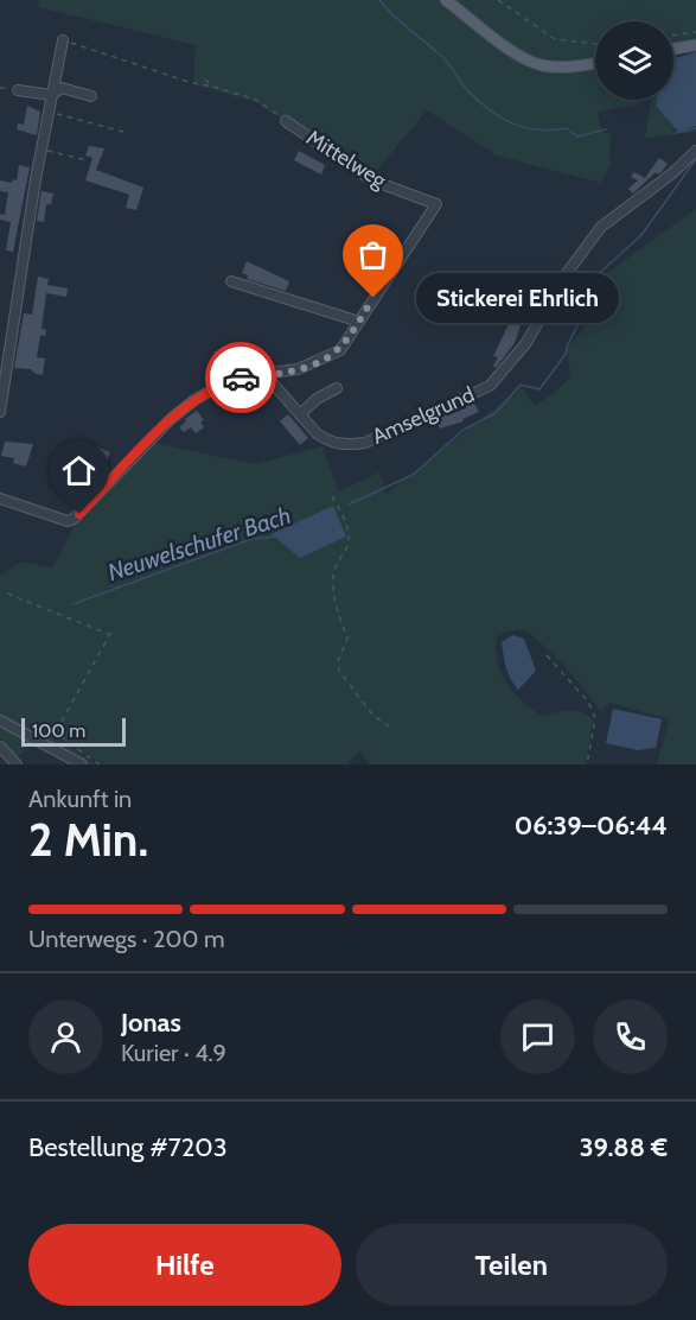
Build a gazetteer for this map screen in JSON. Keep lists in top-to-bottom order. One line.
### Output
{"streets":{"street":["Mittelweg","Amselgrund"]},"crossings":[["Mittelweg","Amselgrund"]],"water":["Neuwelschufer Bach"],"places":["Stickerei Ehrlich"],"scale_bar":"100 m","page":{"bubble":"Stickerei Ehrlich","scale":"100 m","heading":["2 Min.","Ankunft in","06:39–06:44"],"panel":["Jonas","Kurier · 4.9","Bestellung #7203","39.88 €"],"bar":"Unterwegs · 200 m","buttons":["Hilfe","Teilen"]}}
